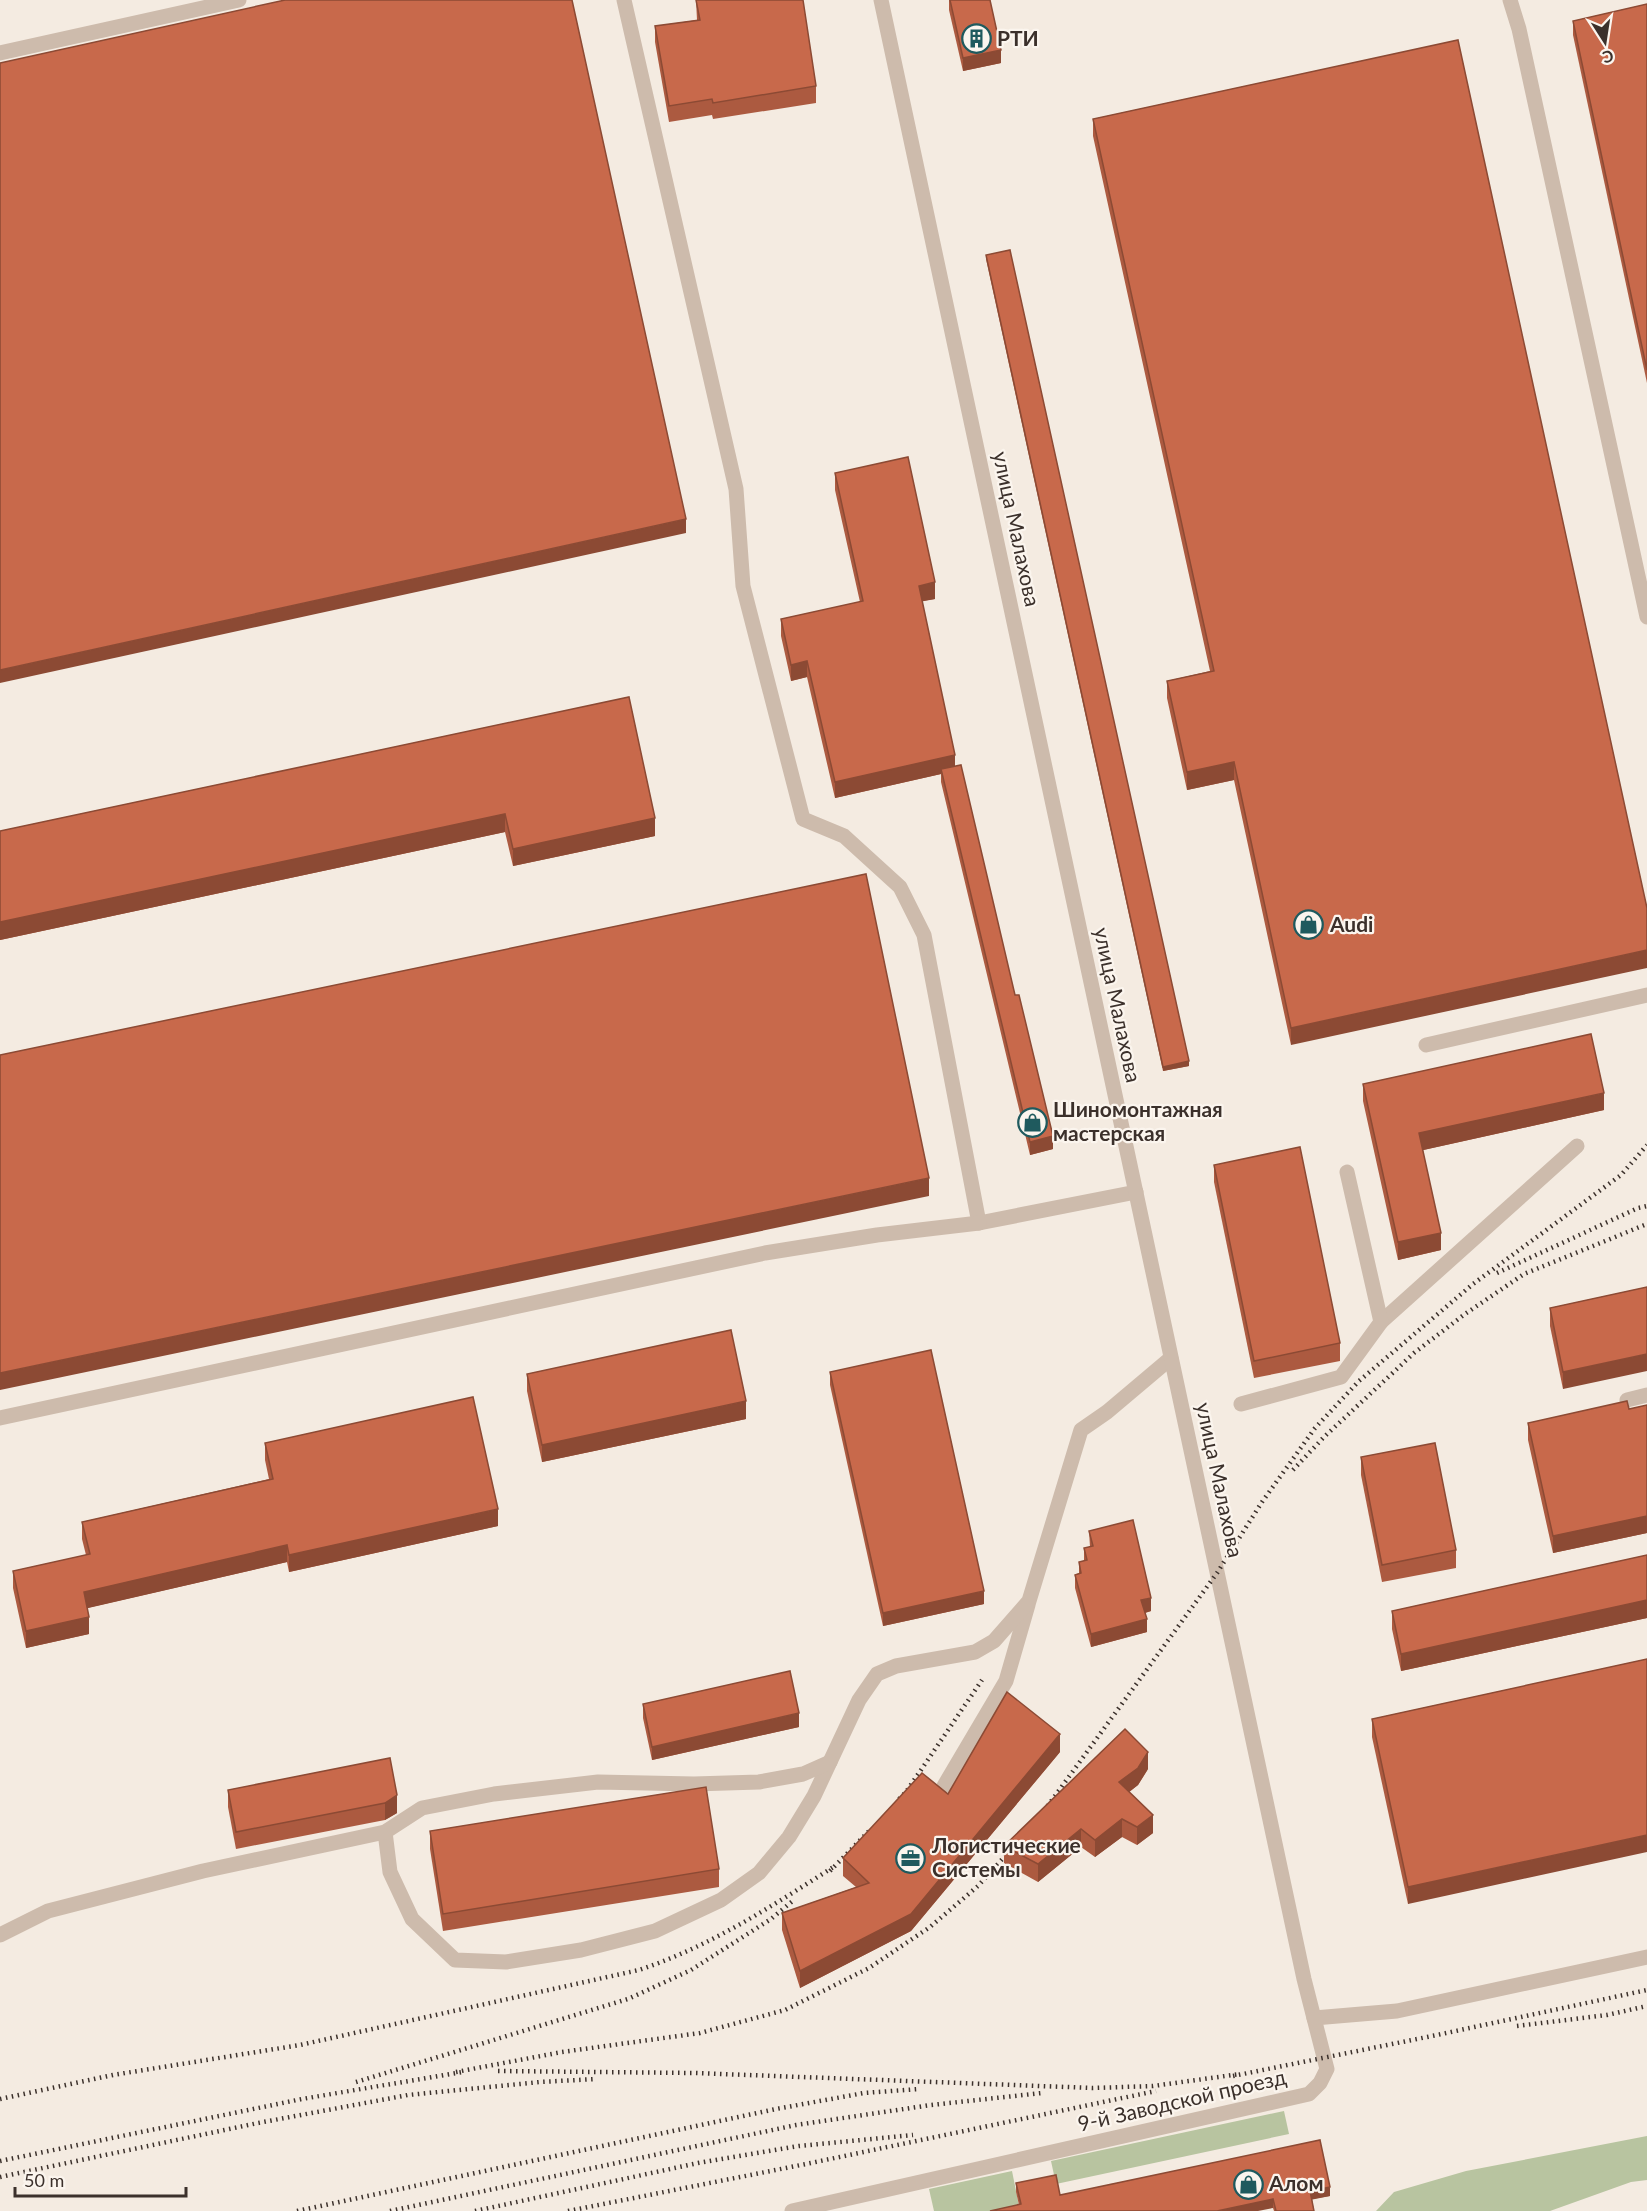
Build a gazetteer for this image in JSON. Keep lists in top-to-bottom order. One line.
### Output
{"streets":{"street":["улица Малахова","9-й Заводской проезд"]},"crossings":[["улица Малахова","9-й Заводской проезд"]],"places":{"building":["РТИ"],"shop":["Audi","Шиномонтажная мастерская","Алом"],"office":["Логистические Системы"]},"scale_bar":"50 m","north":"bottom"}
